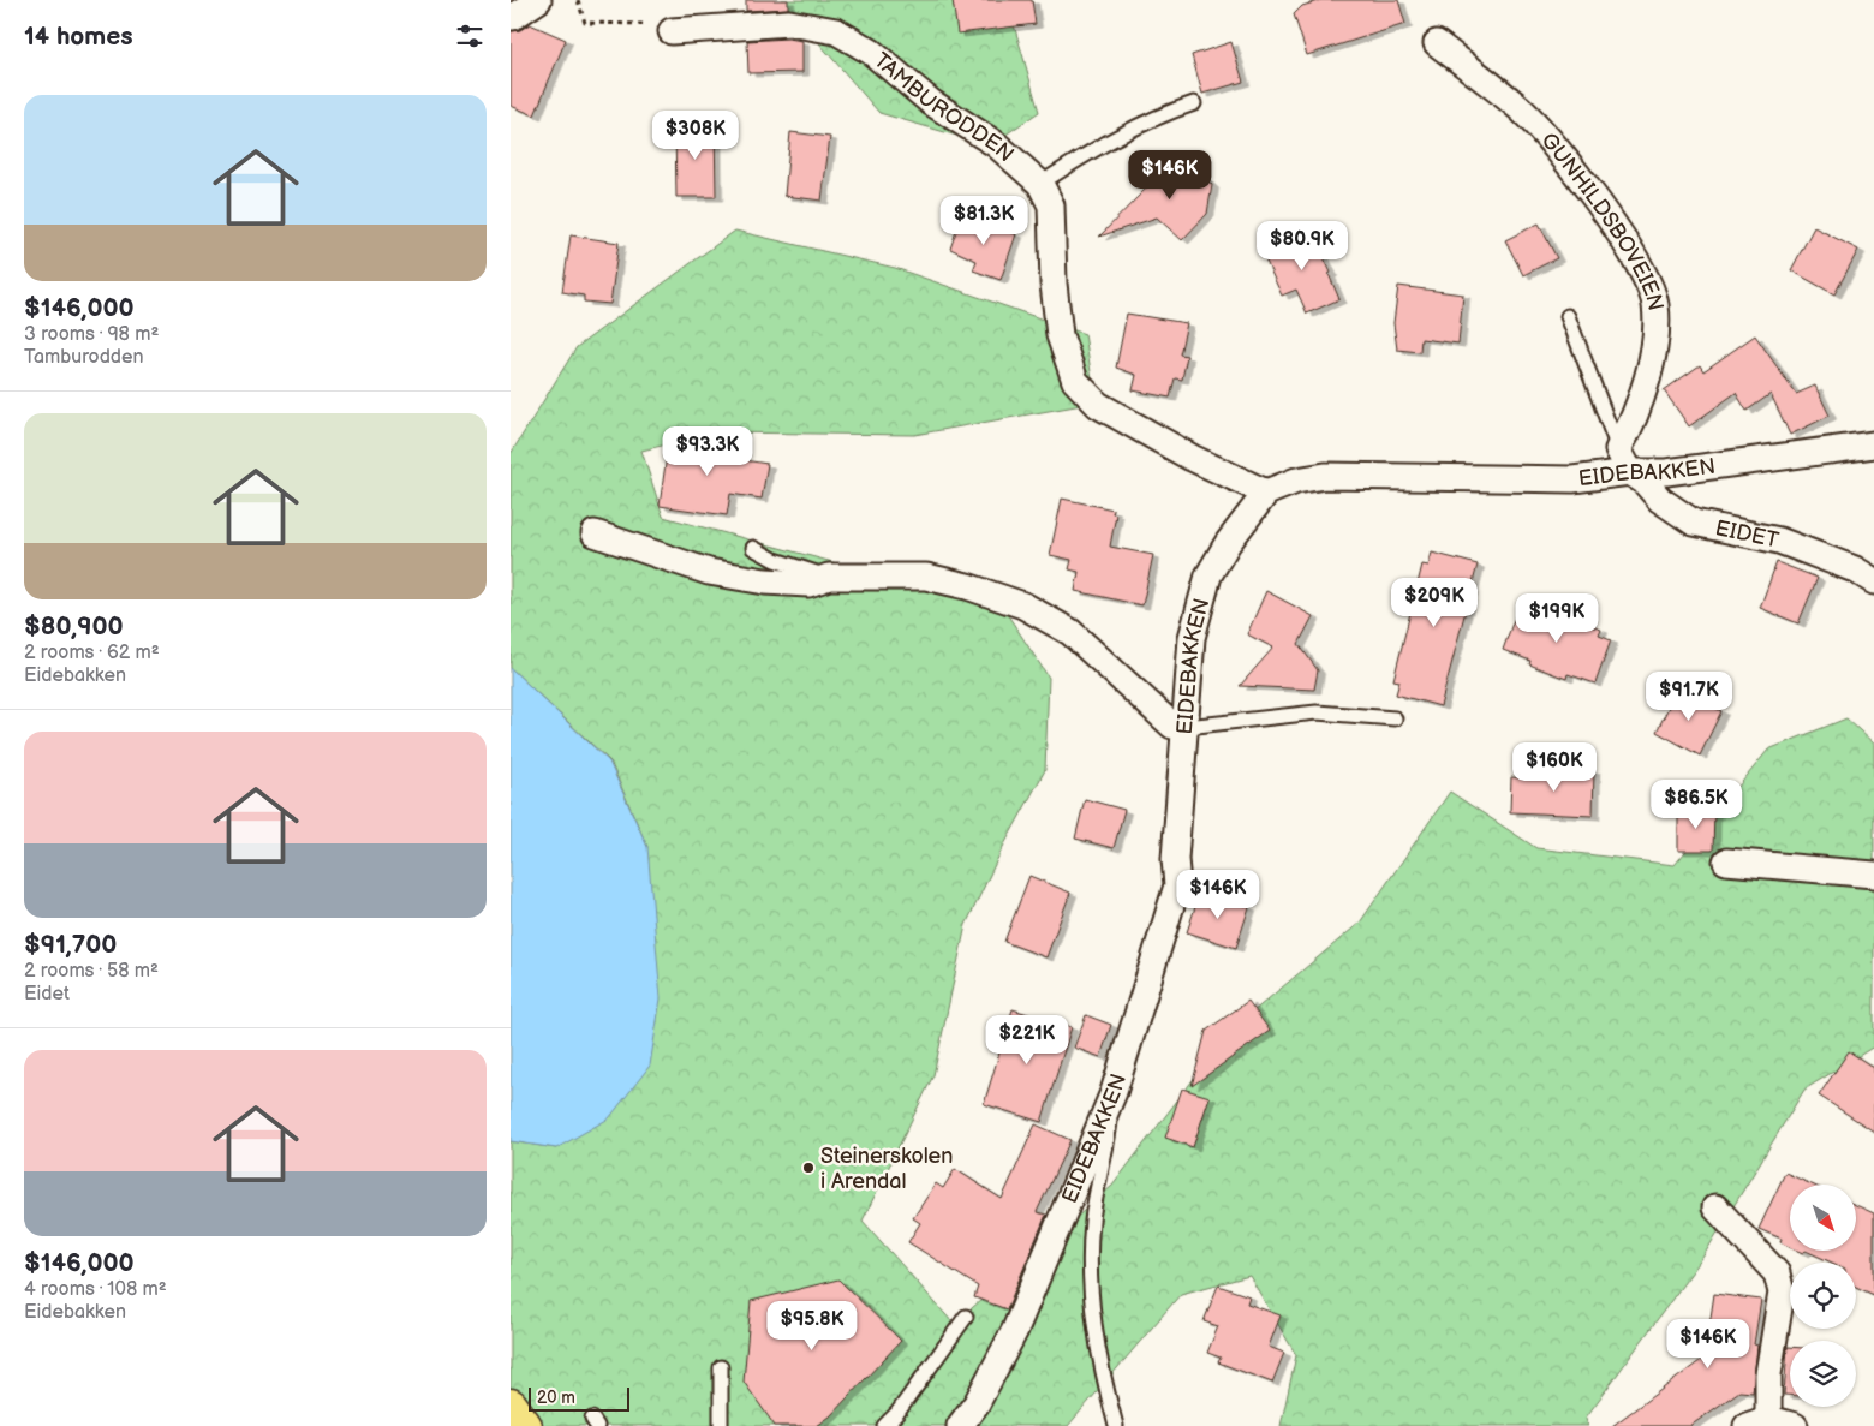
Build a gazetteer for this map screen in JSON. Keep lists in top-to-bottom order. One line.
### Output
{"streets":{"street":["TAMBURODDEN","GUNHILDSBOVEIEN","EIDEBAKKEN","EIDET"]},"crossings":[["TAMBURODDEN","EIDEBAKKEN"],["GUNHILDSBOVEIEN","EIDEBAKKEN"],["GUNHILDSBOVEIEN","EIDET"],["EIDEBAKKEN","EIDET"]],"places":["Steinerskolen i Arendal"],"scale_bar":"20 m","north":"bottom right","page":{"heading":"14 homes","list":[{"name":"$146,000","note":"3 rooms · 98 m² · Tamburodden"},{"name":"$80,900","note":"2 rooms · 62 m² · Eidebakken"},{"name":"$91,700","note":"2 rooms · 58 m² · Eidet"},{"name":"$146,000","note":"4 rooms · 108 m² · Eidebakken"}],"price":["$308K","$146K","$81.3K","$80.9K","$93.3K","$209K","$199K","$91.7K","$160K","$86.5K","$146K","$221K","$95.8K","$146K"],"scale":"20 m"}}
